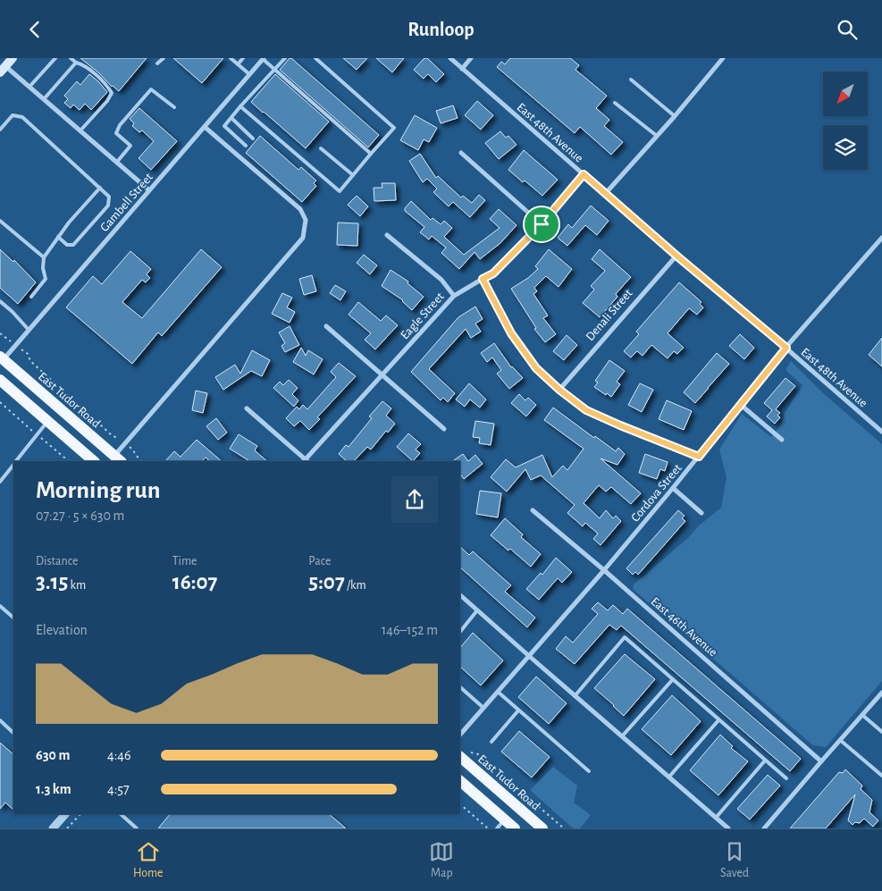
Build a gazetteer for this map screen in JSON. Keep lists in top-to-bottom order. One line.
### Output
{"streets":{"main road":["East Tudor Road"],"street":["East 48th Avenue","Gambell Street","Denali Street","Eagle Street","Cordova Street","East 46th Avenue"]},"crossings":[["East 48th Avenue","Denali Street"],["East 48th Avenue","Eagle Street"],["East 48th Avenue","Cordova Street"],["Gambell Street","East Tudor Road"],["Cordova Street","East 46th Avenue"]],"north":"bottom left","page":{"header":"Runloop","heading":["Morning run","07:27 · 5 × 630 m"],"stats":[["Distance","3.15 km"],["Time","16:07"],["Pace","5:07 /km"]],"chart":["Elevation","146–152 m"],"list":[{"name":"630 m","note":"4:46"},{"name":"1.3 km","note":"4:57"}],"tabs":["Home","Map","Saved"]}}
